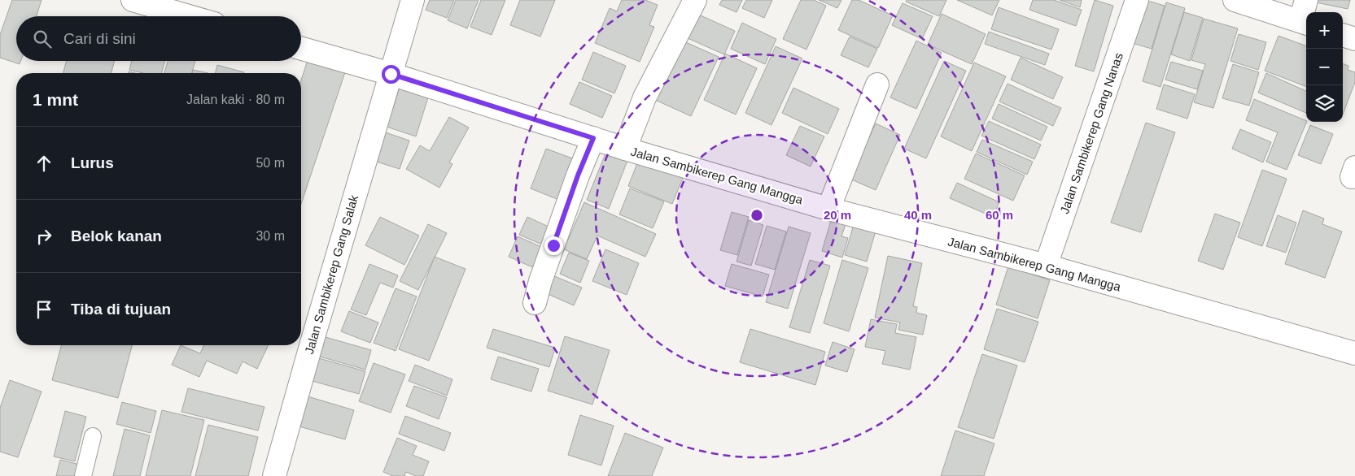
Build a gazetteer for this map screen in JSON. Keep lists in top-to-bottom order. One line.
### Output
{"streets":{"street":["Jalan Sambikerep Gang Nanas","Jalan Sambikerep Gang Mangga","Jalan Sambikerep Gang Salak"]},"crossings":[["Jalan Sambikerep Gang Nanas","Jalan Sambikerep Gang Mangga"],["Jalan Sambikerep Gang Mangga","Jalan Sambikerep Gang Salak"]],"page":{"map_buttons":["+","−"],"search":"Cari di sini","heading":["1 mnt","Jalan kaki · 80 m"],"list":[["Lurus","50 m"],["Belok kanan","30 m"],"Tiba di tujuan"]},"rings":["20 m","40 m","60 m"]}
